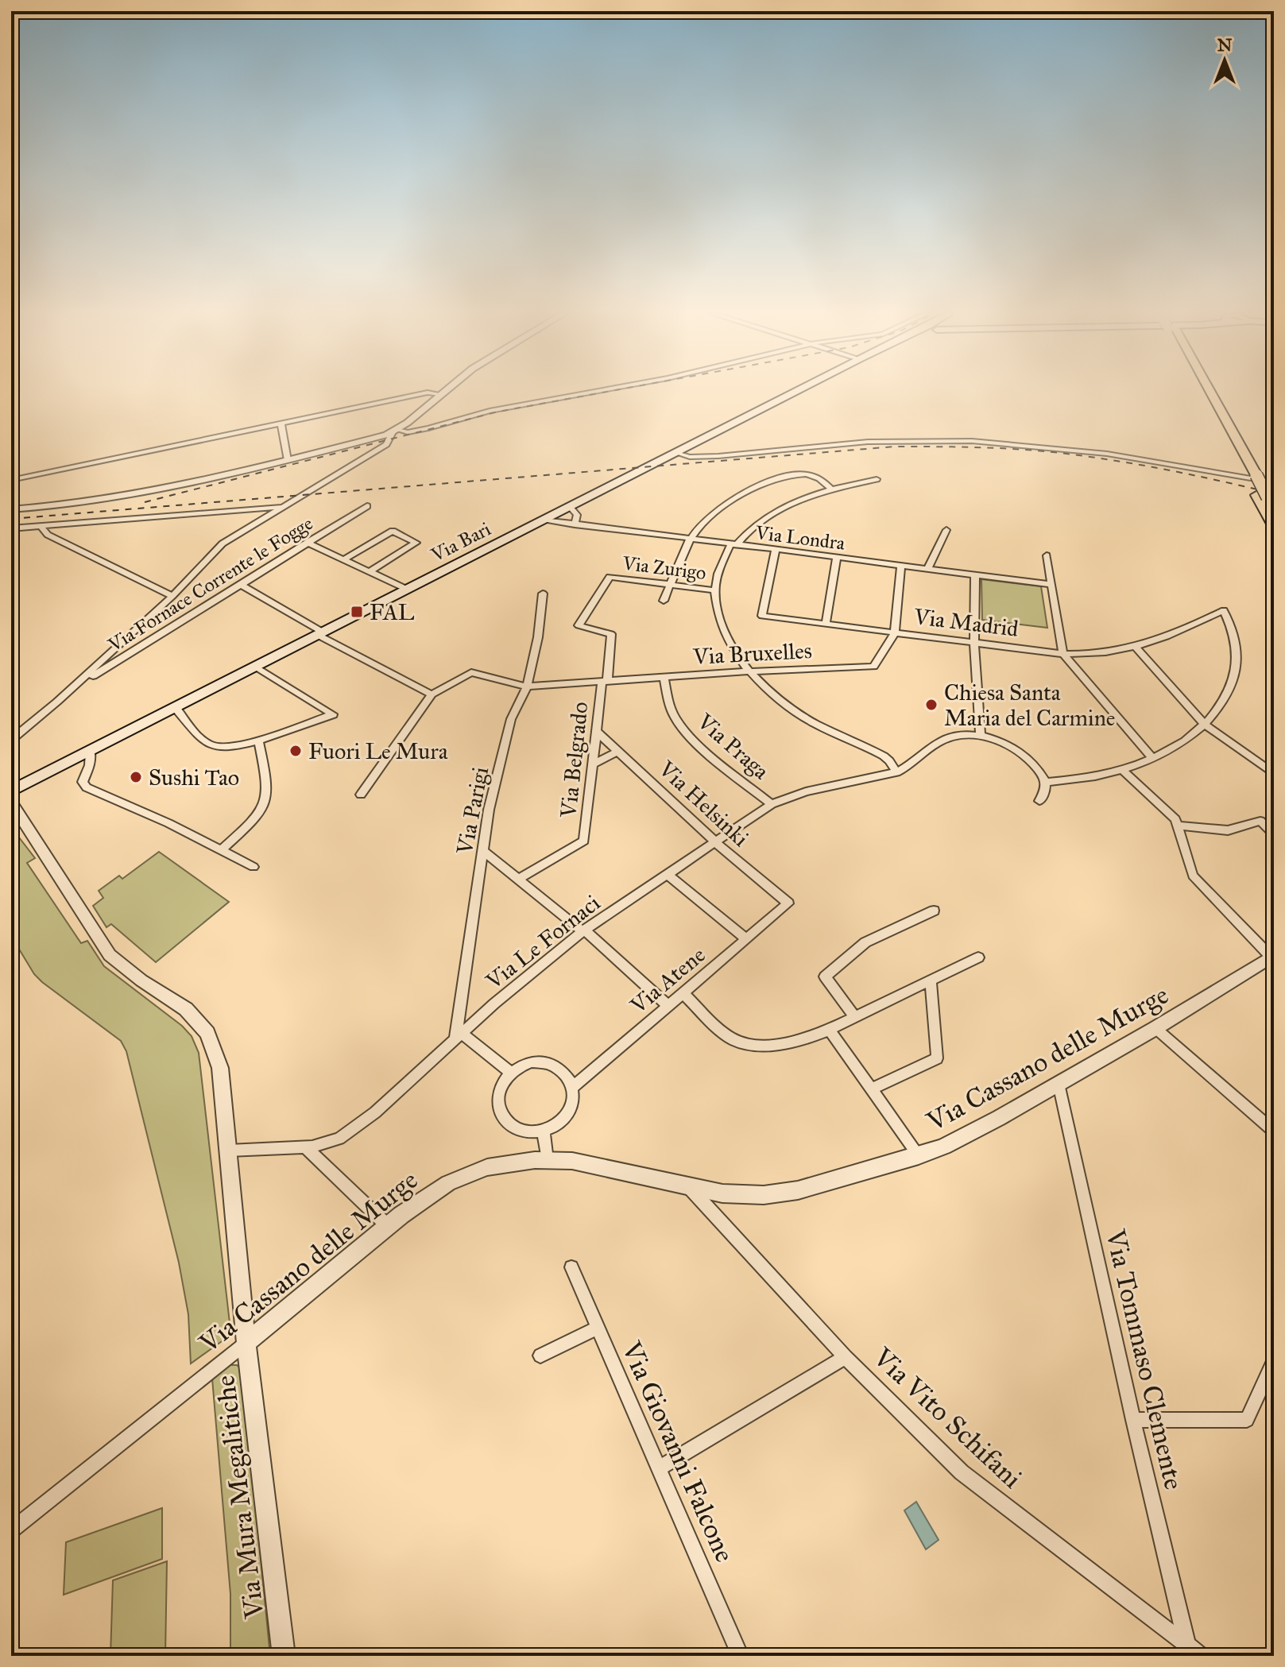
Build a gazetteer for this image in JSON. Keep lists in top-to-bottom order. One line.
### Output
{"streets":{"main road":["Via Bari"],"street":["Via Londra","Via Zurigo","Via Fornace Corrente le Fogge","Via Madrid","Via Bruxelles","Via Praga","Via Belgrado","Via Helsinki","Via Parigi","Via Le Fornaci","Via Atene","Via Cassano delle Murge","Via Tommaso Clemente","Via Vito Schifani","Via Giovanni Falcone","Via Mura Megalitiche"]},"crossings":[["Via Londra","Via Bari"],["Via Londra","Via Madrid"],["Via Londra","Via Bruxelles"],["Via Zurigo","Via Belgrado"],["Via Madrid","Via Bruxelles"],["Via Bruxelles","Via Praga"],["Via Bruxelles","Via Belgrado"],["Via Bruxelles","Via Parigi"],["Via Praga","Via Le Fornaci"],["Via Belgrado","Via Helsinki"],["Via Helsinki","Via Le Fornaci"],["Via Helsinki","Via Atene"],["Via Parigi","Via Le Fornaci"],["Via Le Fornaci","Via Mura Megalitiche"],["Via Cassano delle Murge","Via Tommaso Clemente"],["Via Cassano delle Murge","Via Vito Schifani"],["Via Cassano delle Murge","Via Mura Megalitiche"],["Via Tommaso Clemente","Via Vito Schifani"]],"places":{"transit":["FAL"],"other":["Chiesa Santa Maria del Carmine","Fuori Le Mura","Sushi Tao"]},"north":"top"}
